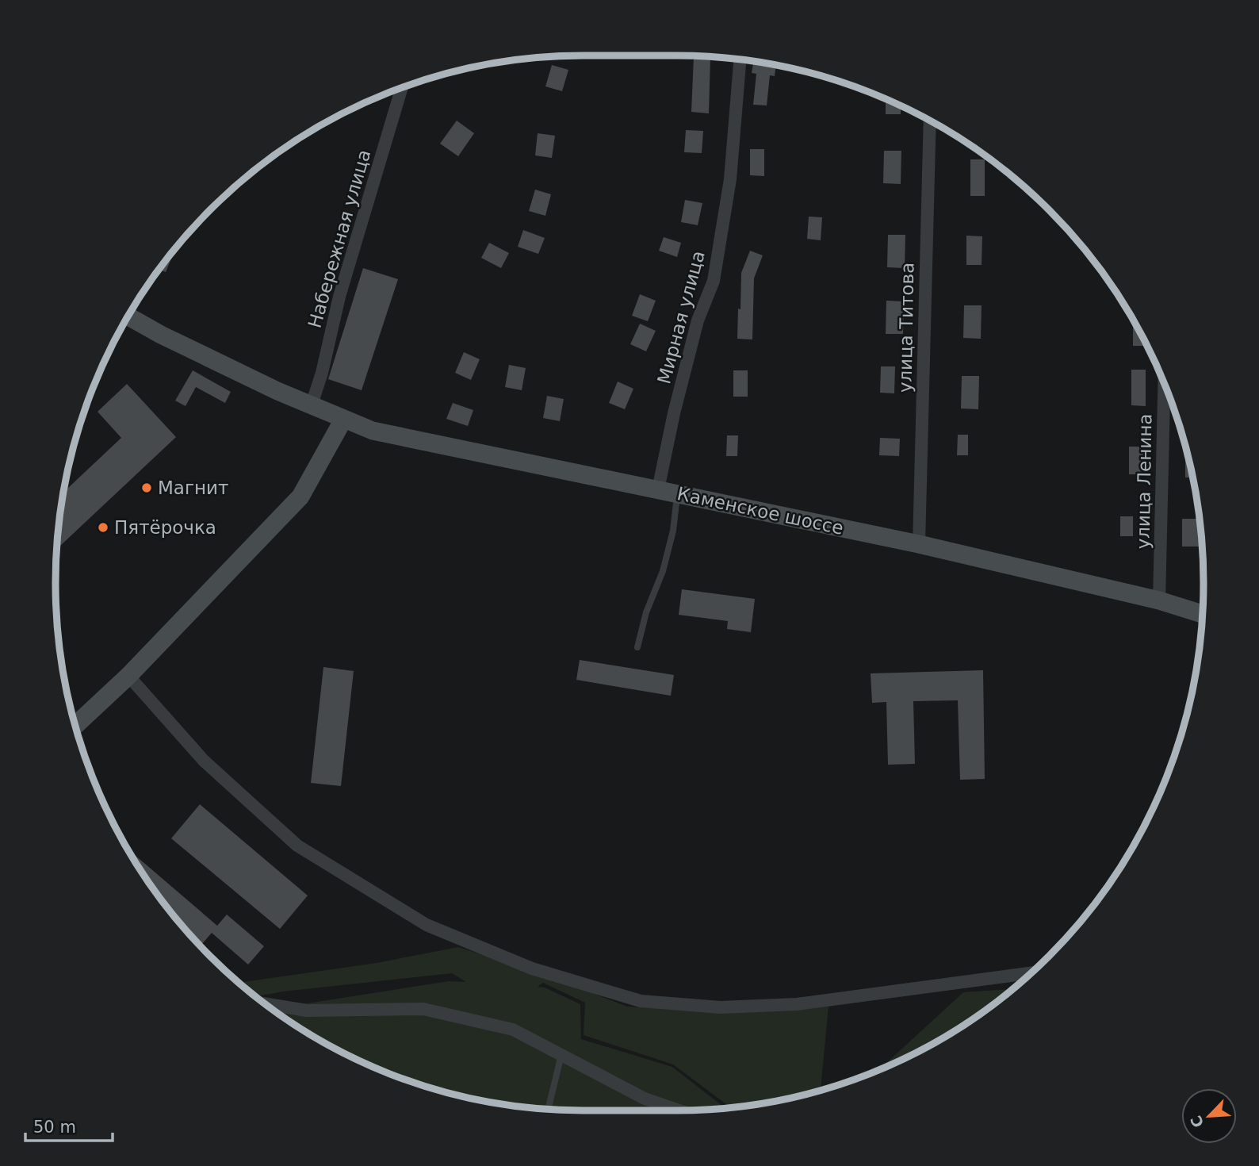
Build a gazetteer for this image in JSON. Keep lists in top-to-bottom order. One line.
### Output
{"streets":{"street":["Набережная улица","Мирная улица","улица Титова","улица Ленина","Каменское шоссе"]},"crossings":[["Набережная улица","Каменское шоссе"],["Мирная улица","Каменское шоссе"],["улица Титова","Каменское шоссе"],["улица Ленина","Каменское шоссе"]],"places":["Магнит","Пятёрочка"],"scale_bar":"50 m","north":"bottom left"}
